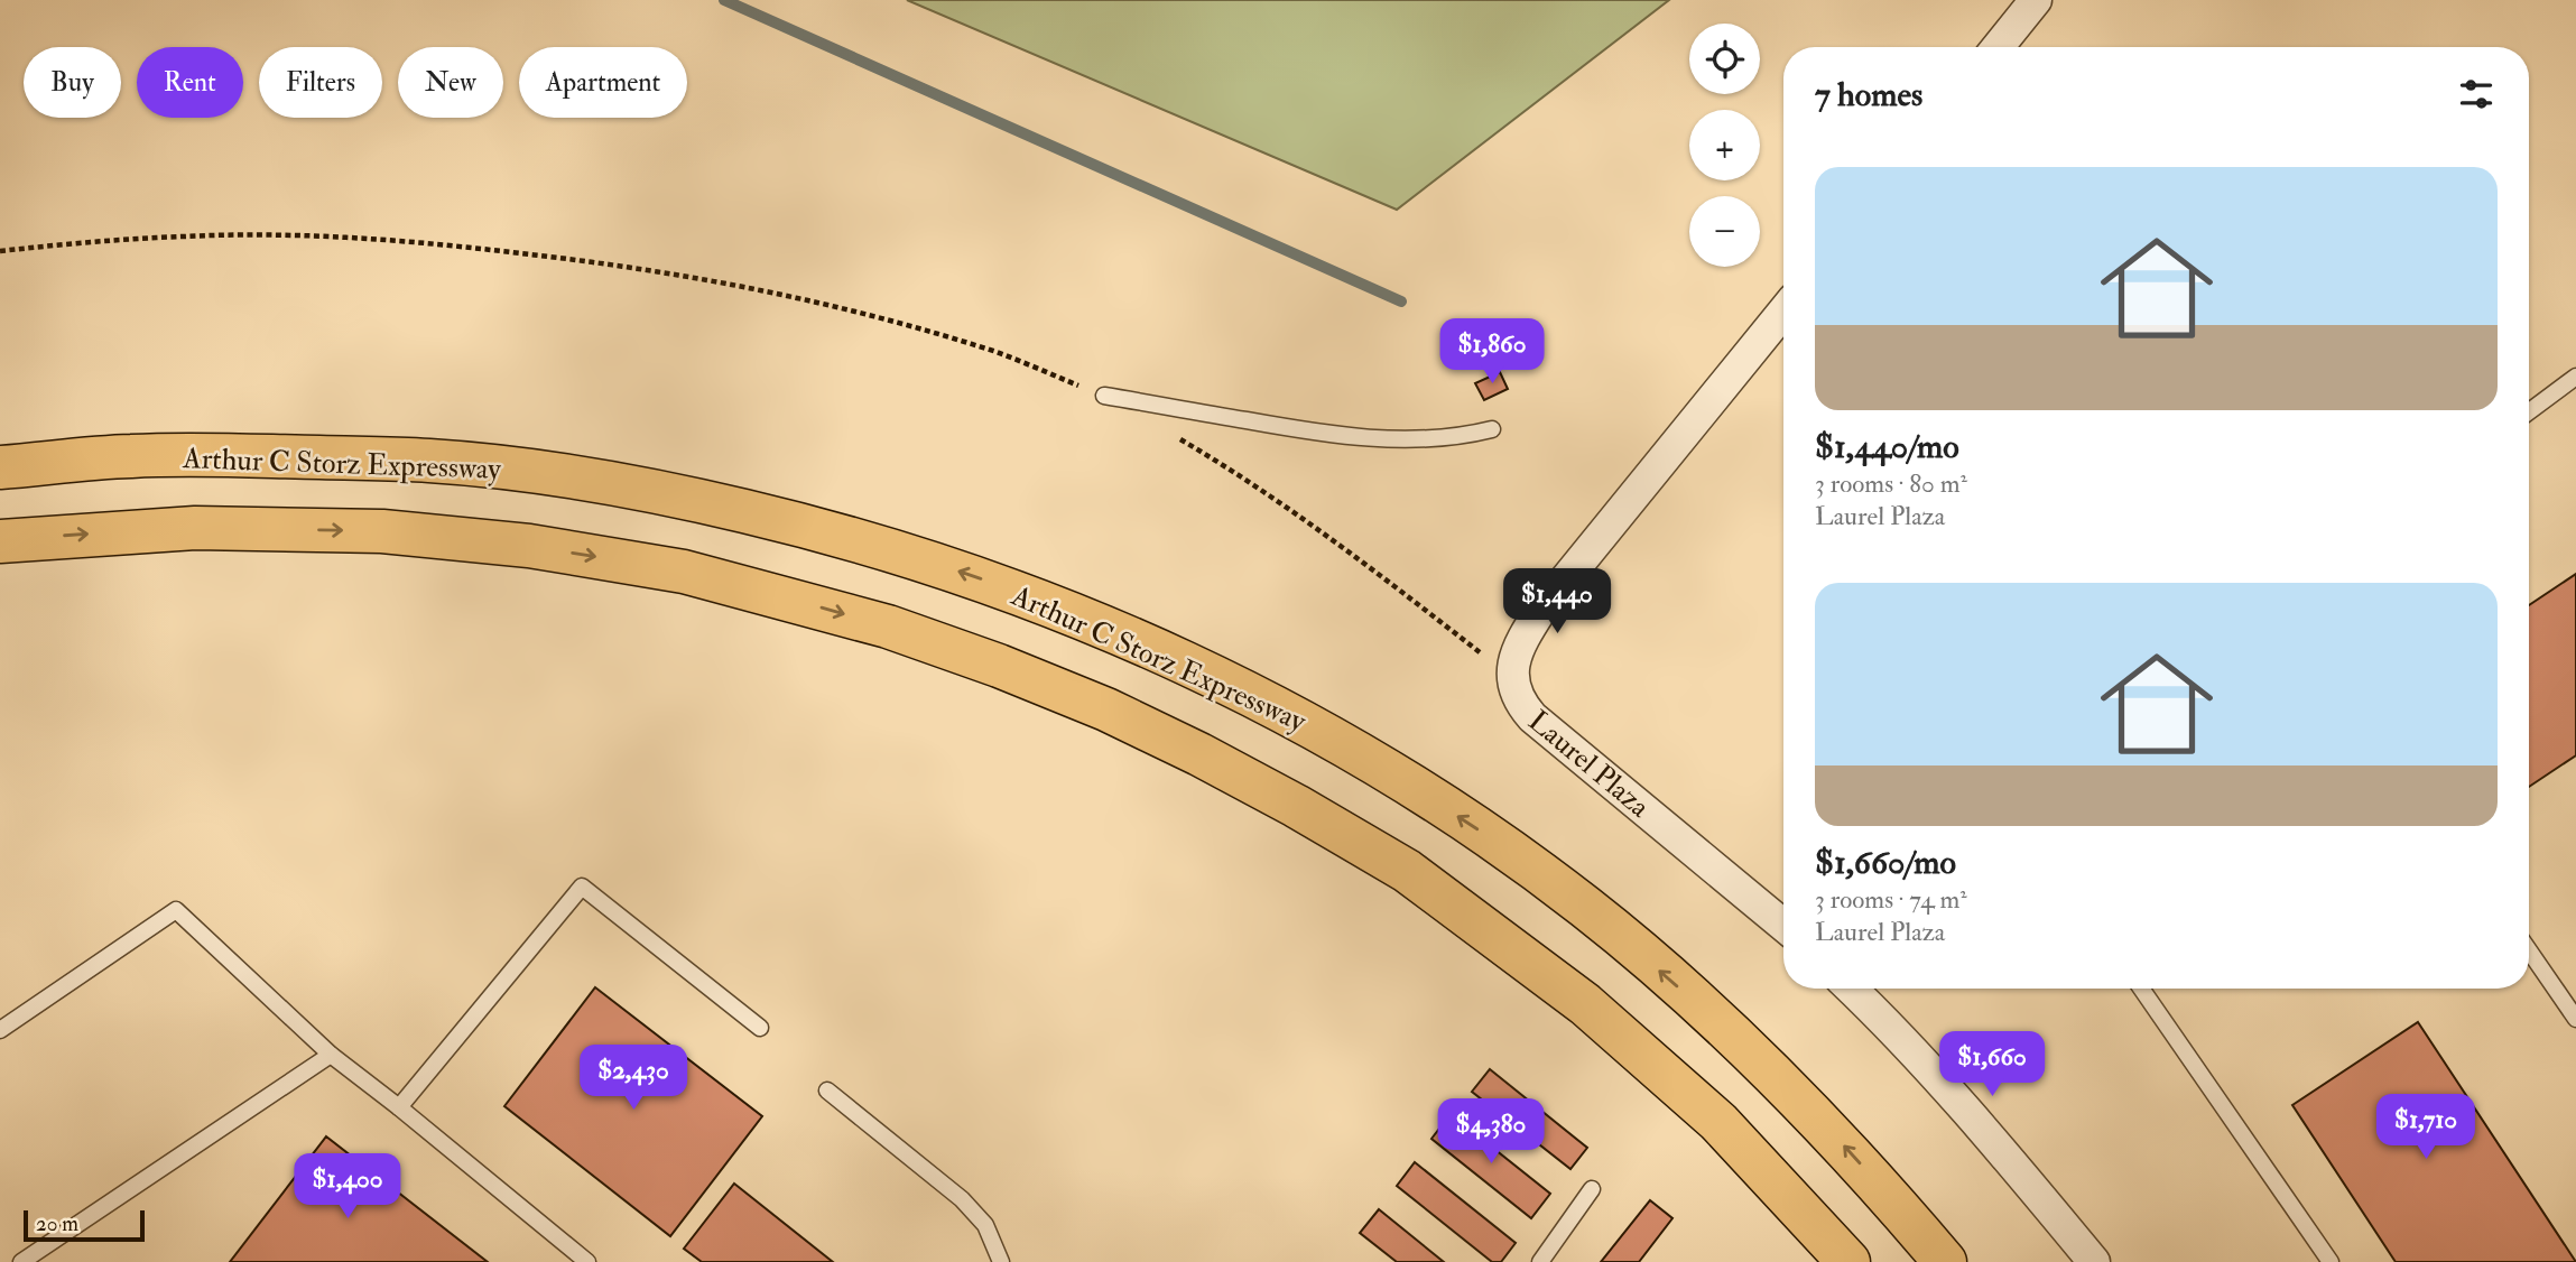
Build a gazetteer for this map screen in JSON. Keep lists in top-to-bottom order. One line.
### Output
{"streets":{"highway":["Arthur C Storz Expressway"],"street":["Laurel Plaza"]},"scale_bar":"20 m","page":{"map_buttons":["+","−"],"chip":["Buy","Rent","Filters","New","Apartment"],"heading":"7 homes","list":[{"name":"$1,440/mo","note":"3 rooms · 80 m² · Laurel Plaza"},{"name":"$1,660/mo","note":"3 rooms · 74 m² · Laurel Plaza"}],"price":["$1,860","$1,440","$1,660","$2,430","$1,710","$4,380","$1,400"],"scale":"20 m"}}
